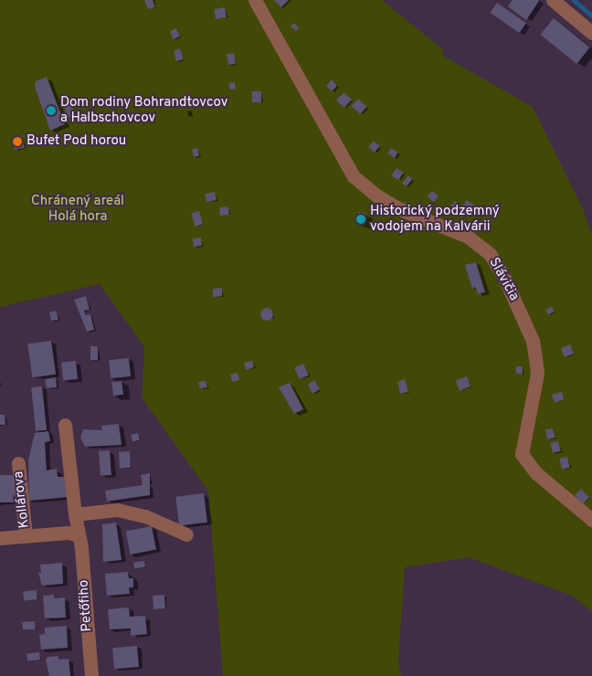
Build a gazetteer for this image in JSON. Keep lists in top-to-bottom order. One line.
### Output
{"streets":{"street":["Slávičia","Kollárova","Petőfiho"]},"crossings":[["Kollárova","Petőfiho"]],"parks":["Chránený areál Holá hora"],"places":["Dom rodiny Bohrandtovcov a Halbschovcov","Bufet Pod horou","Historický podzemný vodojem na Kalvárii"]}
